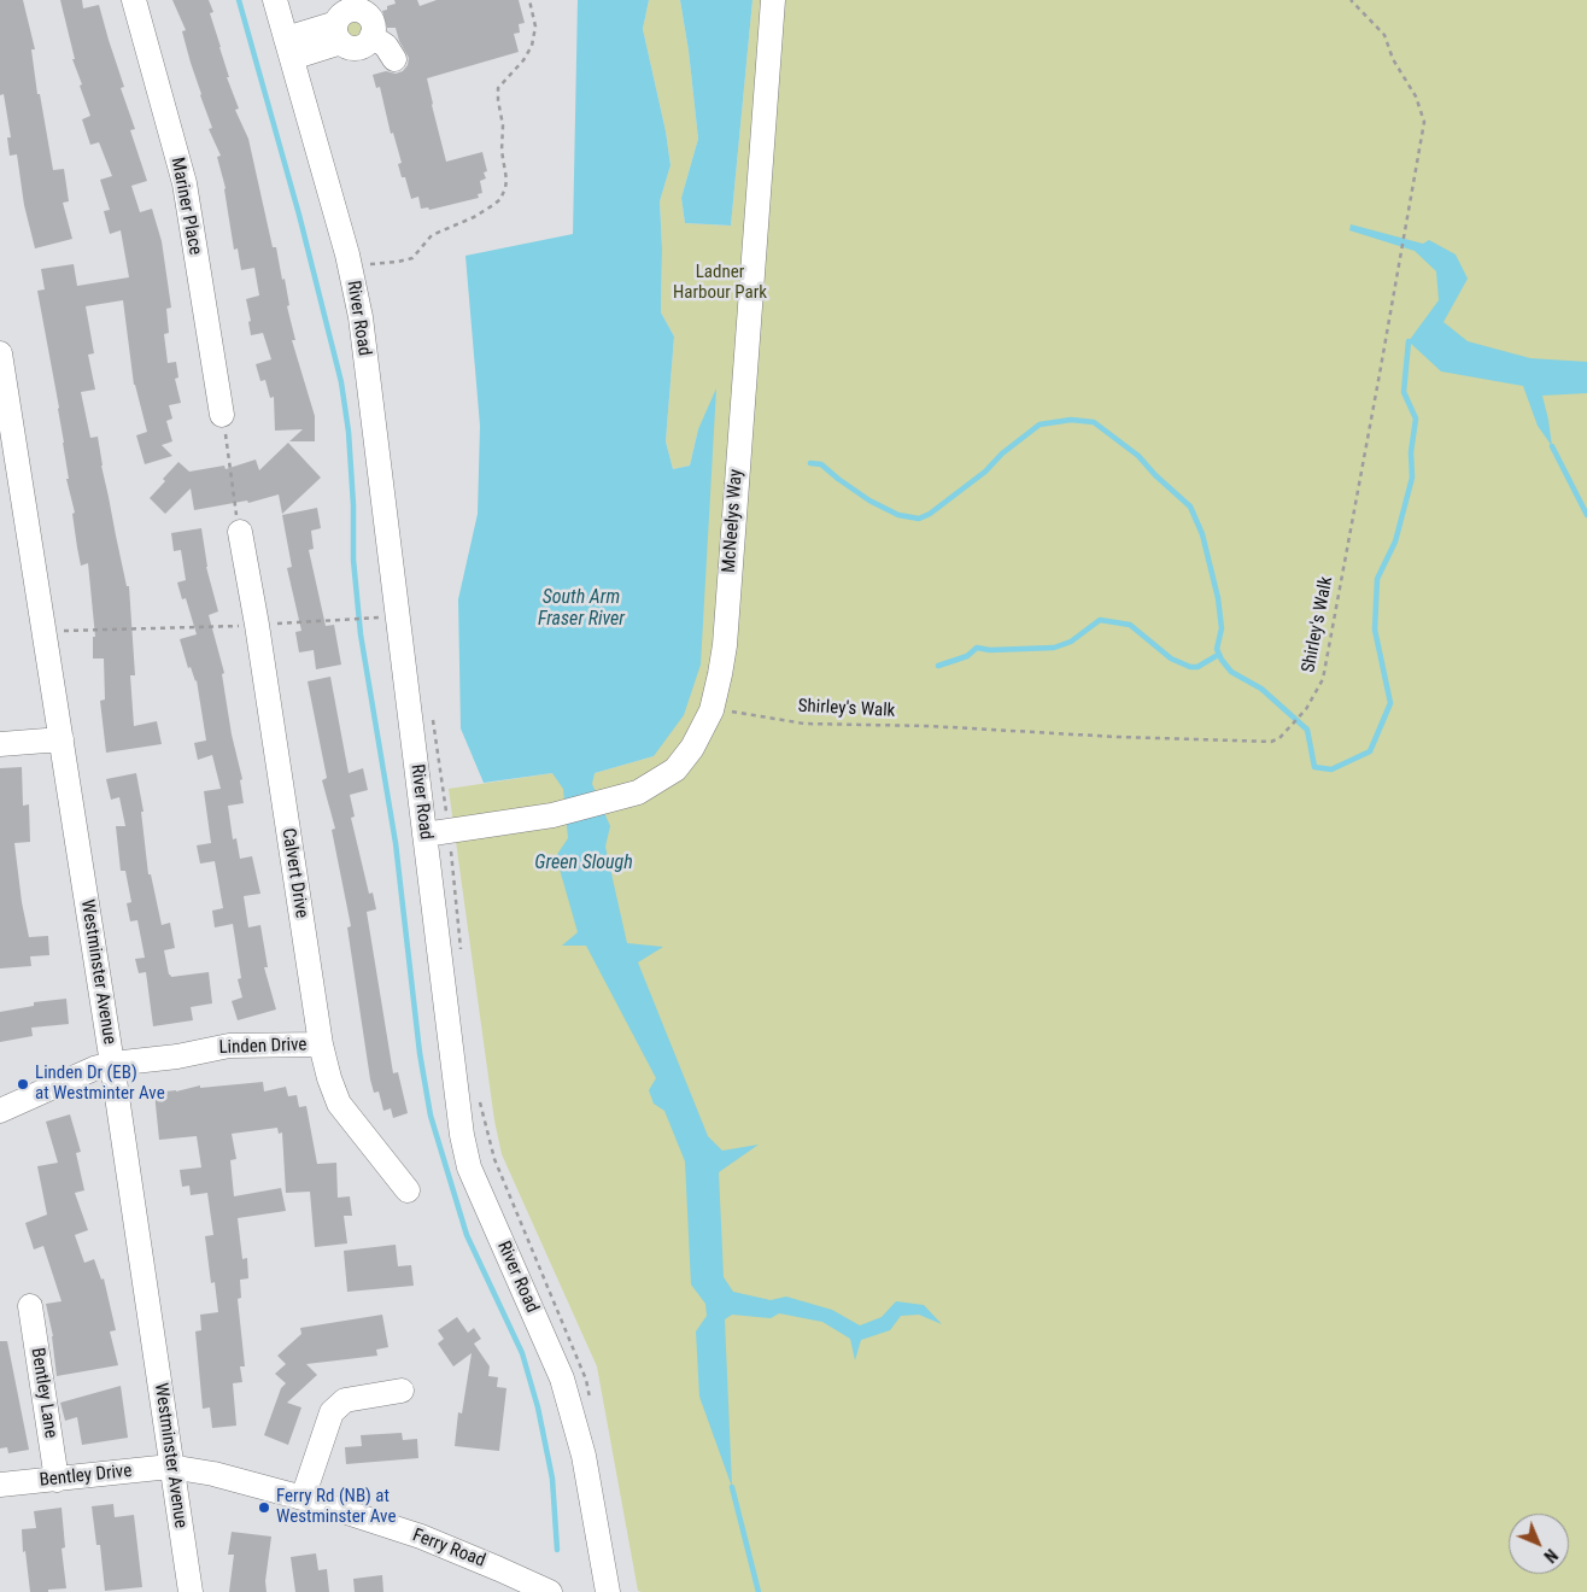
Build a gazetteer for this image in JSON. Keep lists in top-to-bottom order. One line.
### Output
{"streets":{"street":["Mariner Place","River Road","McNeelys Way","Calvert Drive","Westminster Avenue","Linden Drive","Bentley Lane","Bentley Drive","Ferry Road"],"path":["Shirley's Walk"]},"crossings":[["River Road","McNeelys Way"],["McNeelys Way","Shirley's Walk"],["Calvert Drive","Linden Drive"],["Westminster Avenue","Linden Drive"],["Westminster Avenue","Bentley Drive"],["Westminster Avenue","Ferry Road"],["Bentley Lane","Bentley Drive"],["Bentley Drive","Ferry Road"]],"water":["South Arm Fraser River","Green Slough"],"parks":["Ladner Harbour Park"],"places":["Linden Dr (EB) at Westminter Ave","Ferry Rd (NB) at Westminster Ave"],"north":"bottom right"}
